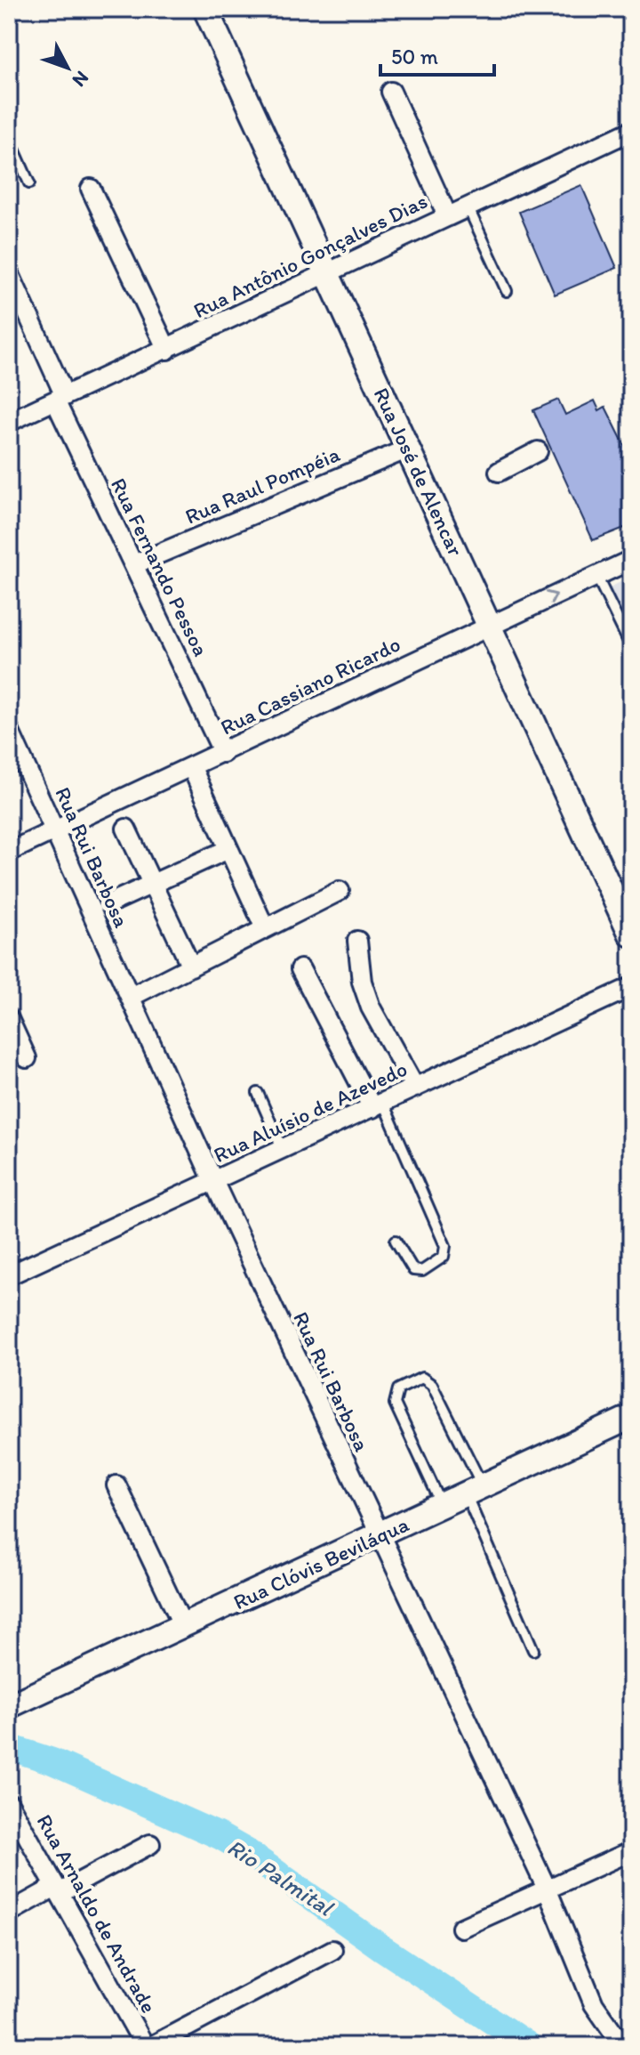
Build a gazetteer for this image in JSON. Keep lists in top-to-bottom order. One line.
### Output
{"streets":{"street":["Rua Antônio Gonçalves Dias","Rua José de Alencar","Rua Raul Pompéia","Rua Fernando Pessoa","Rua Cassiano Ricardo","Rua Rui Barbosa","Rua Aluísio de Azevedo","Rua Clóvis Beviláqua","Rua Arnaldo de Andrade"]},"crossings":[["Rua Antônio Gonçalves Dias","Rua José de Alencar"],["Rua Antônio Gonçalves Dias","Rua Fernando Pessoa"],["Rua José de Alencar","Rua Raul Pompéia"],["Rua José de Alencar","Rua Cassiano Ricardo"],["Rua Raul Pompéia","Rua Fernando Pessoa"],["Rua Fernando Pessoa","Rua Cassiano Ricardo"],["Rua Cassiano Ricardo","Rua Rui Barbosa"],["Rua Rui Barbosa","Rua Aluísio de Azevedo"],["Rua Rui Barbosa","Rua Clóvis Beviláqua"]],"water":["Rio Palmital"],"scale_bar":"50 m","north":"bottom right"}
